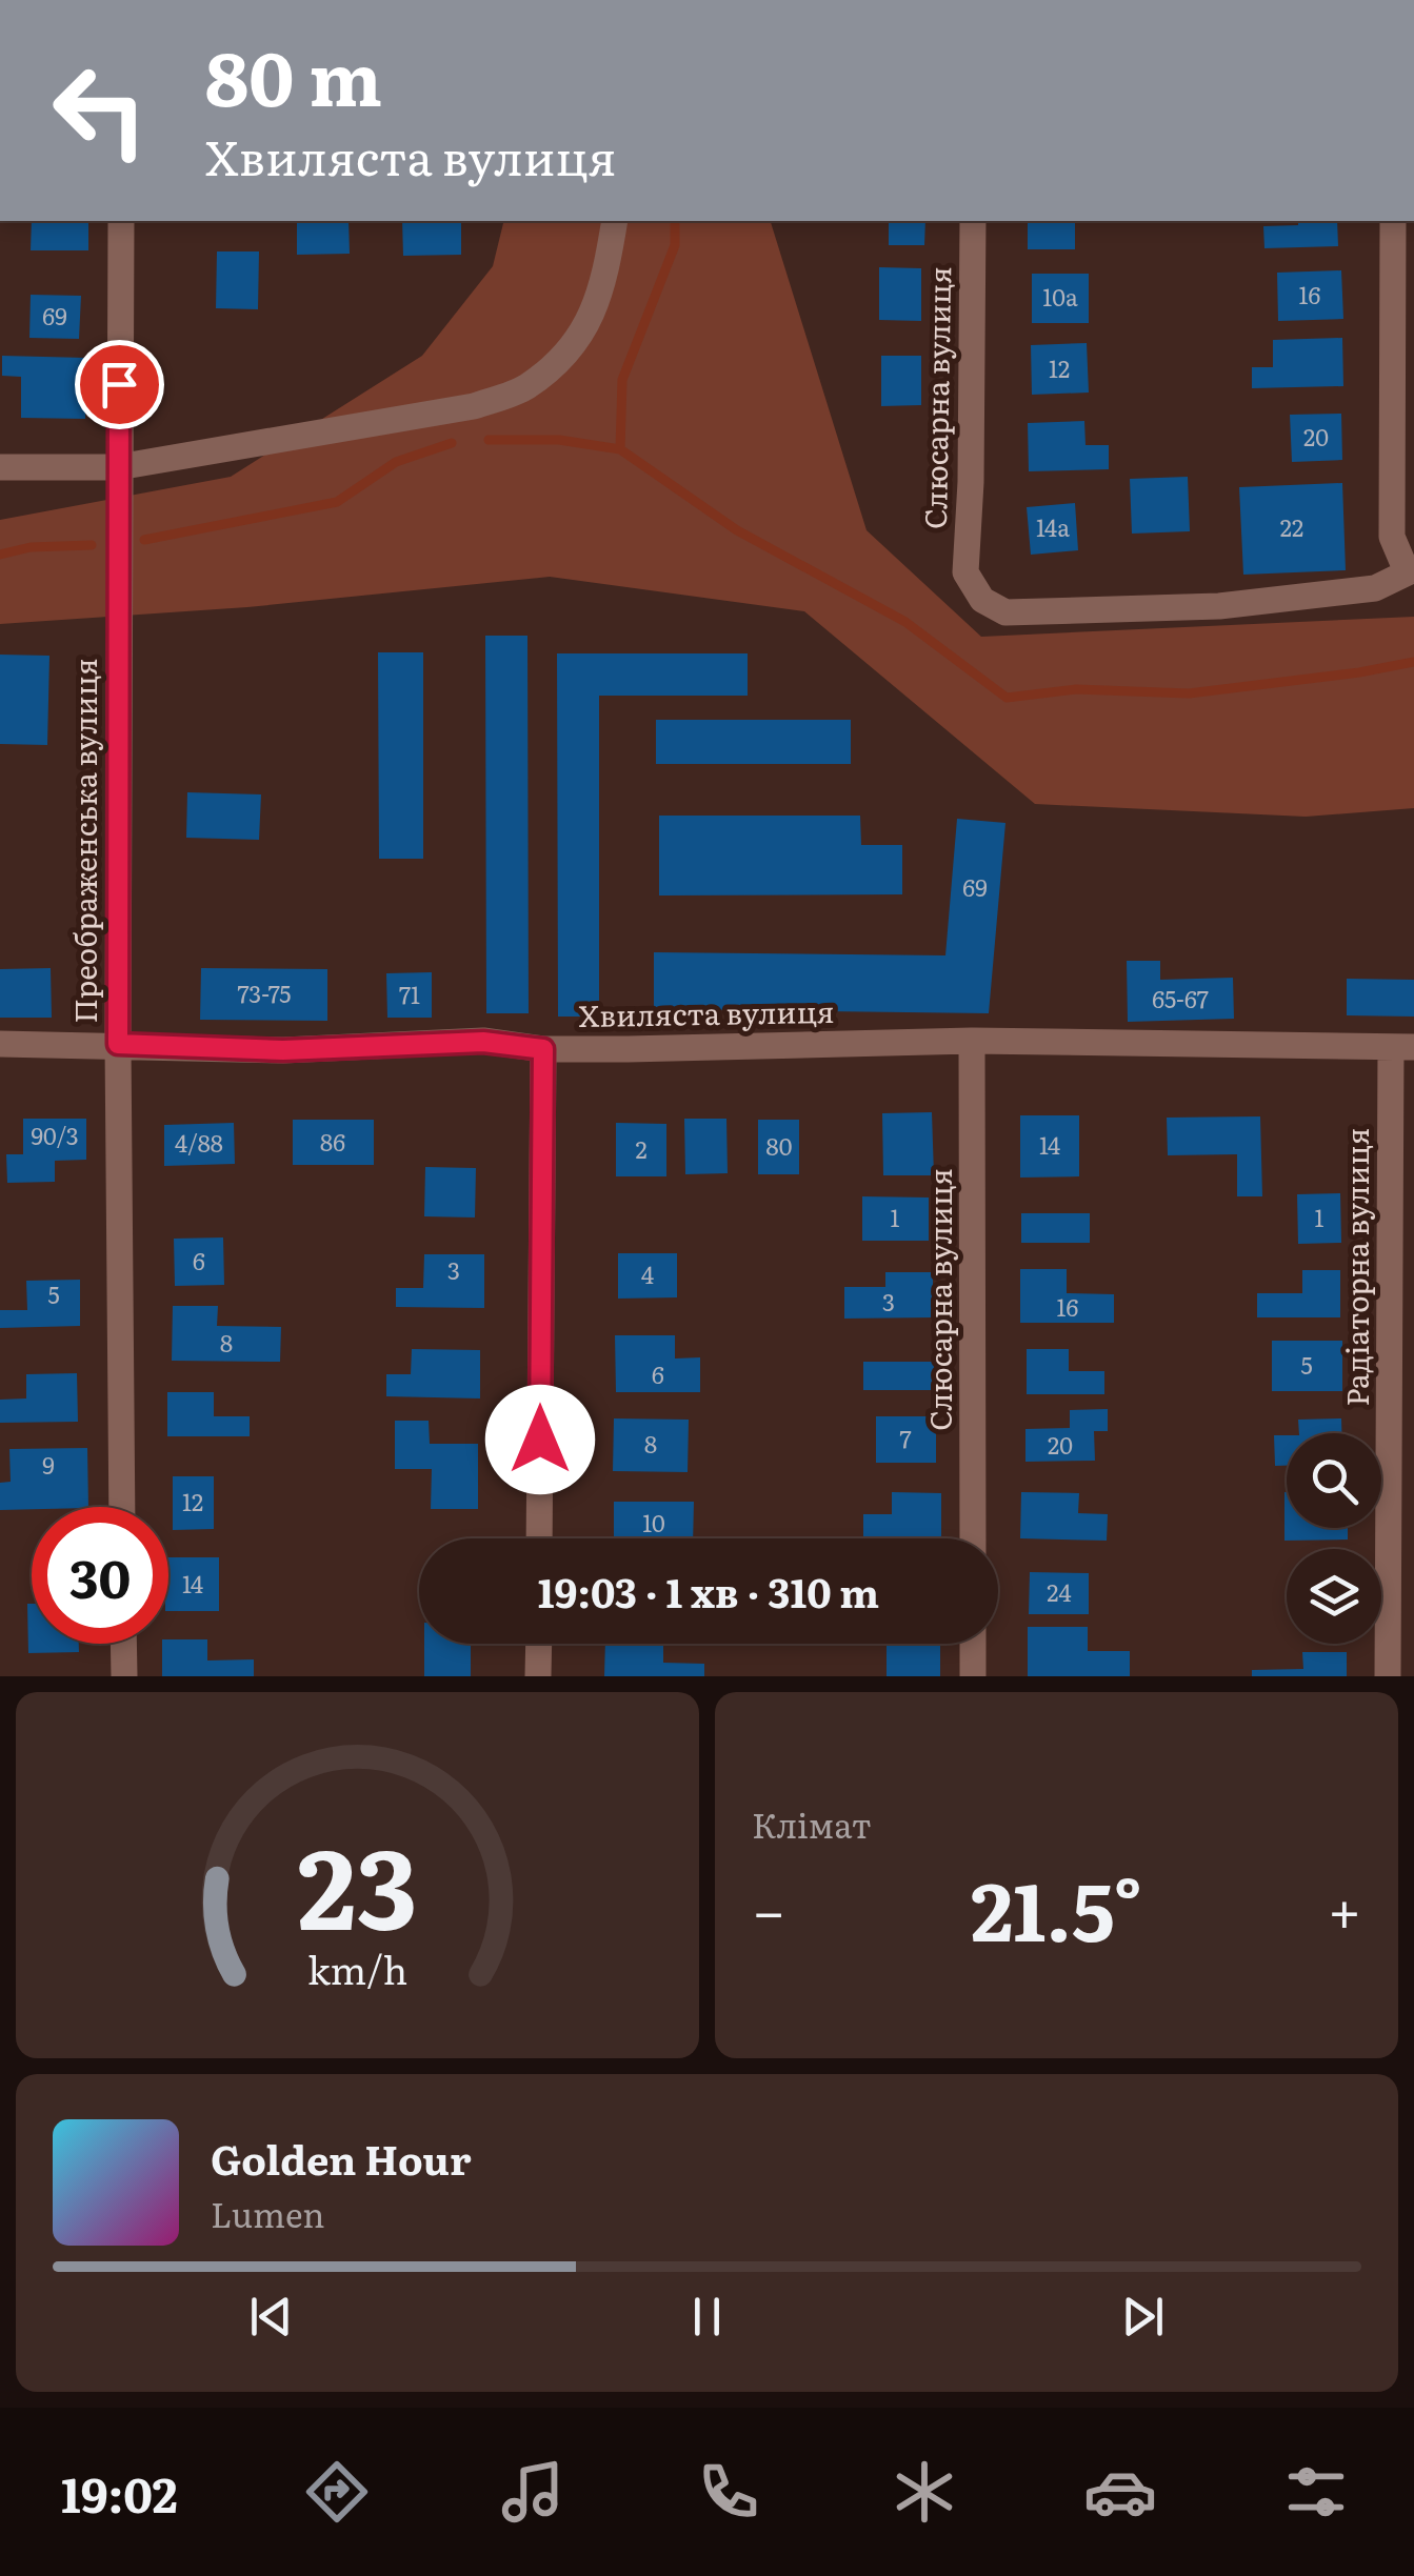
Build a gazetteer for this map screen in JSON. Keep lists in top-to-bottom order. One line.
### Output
{"streets":{"street":["Слюсарна вулиця","Преображенська вулиця","Хвиляста вулиця","Радіаторна вулиця"]},"crossings":[["Слюсарна вулиця","Хвиляста вулиця"],["Преображенська вулиця","Хвиляста вулиця"],["Хвиляста вулиця","Радіаторна вулиця"]],"house_numbers":["16","10а","69","12","20","14а","22","69","73-75","71","65-67","90/3","86","4/88","14","80","2","1","1","6","3","4","5","3","16","8","5","6","7","8","20","9","12","10","14","24"],"page":{"turn":["80 m","Хвиляста вулиця"],"limit":"30","trip":"19:03 · 1 хв · 310 m","tile":"Клімат","heat":["−","21.5°","+"],"song":["Golden Hour","Lumen"],"tabs":"19:02","gauge":["23","km/h"]}}
